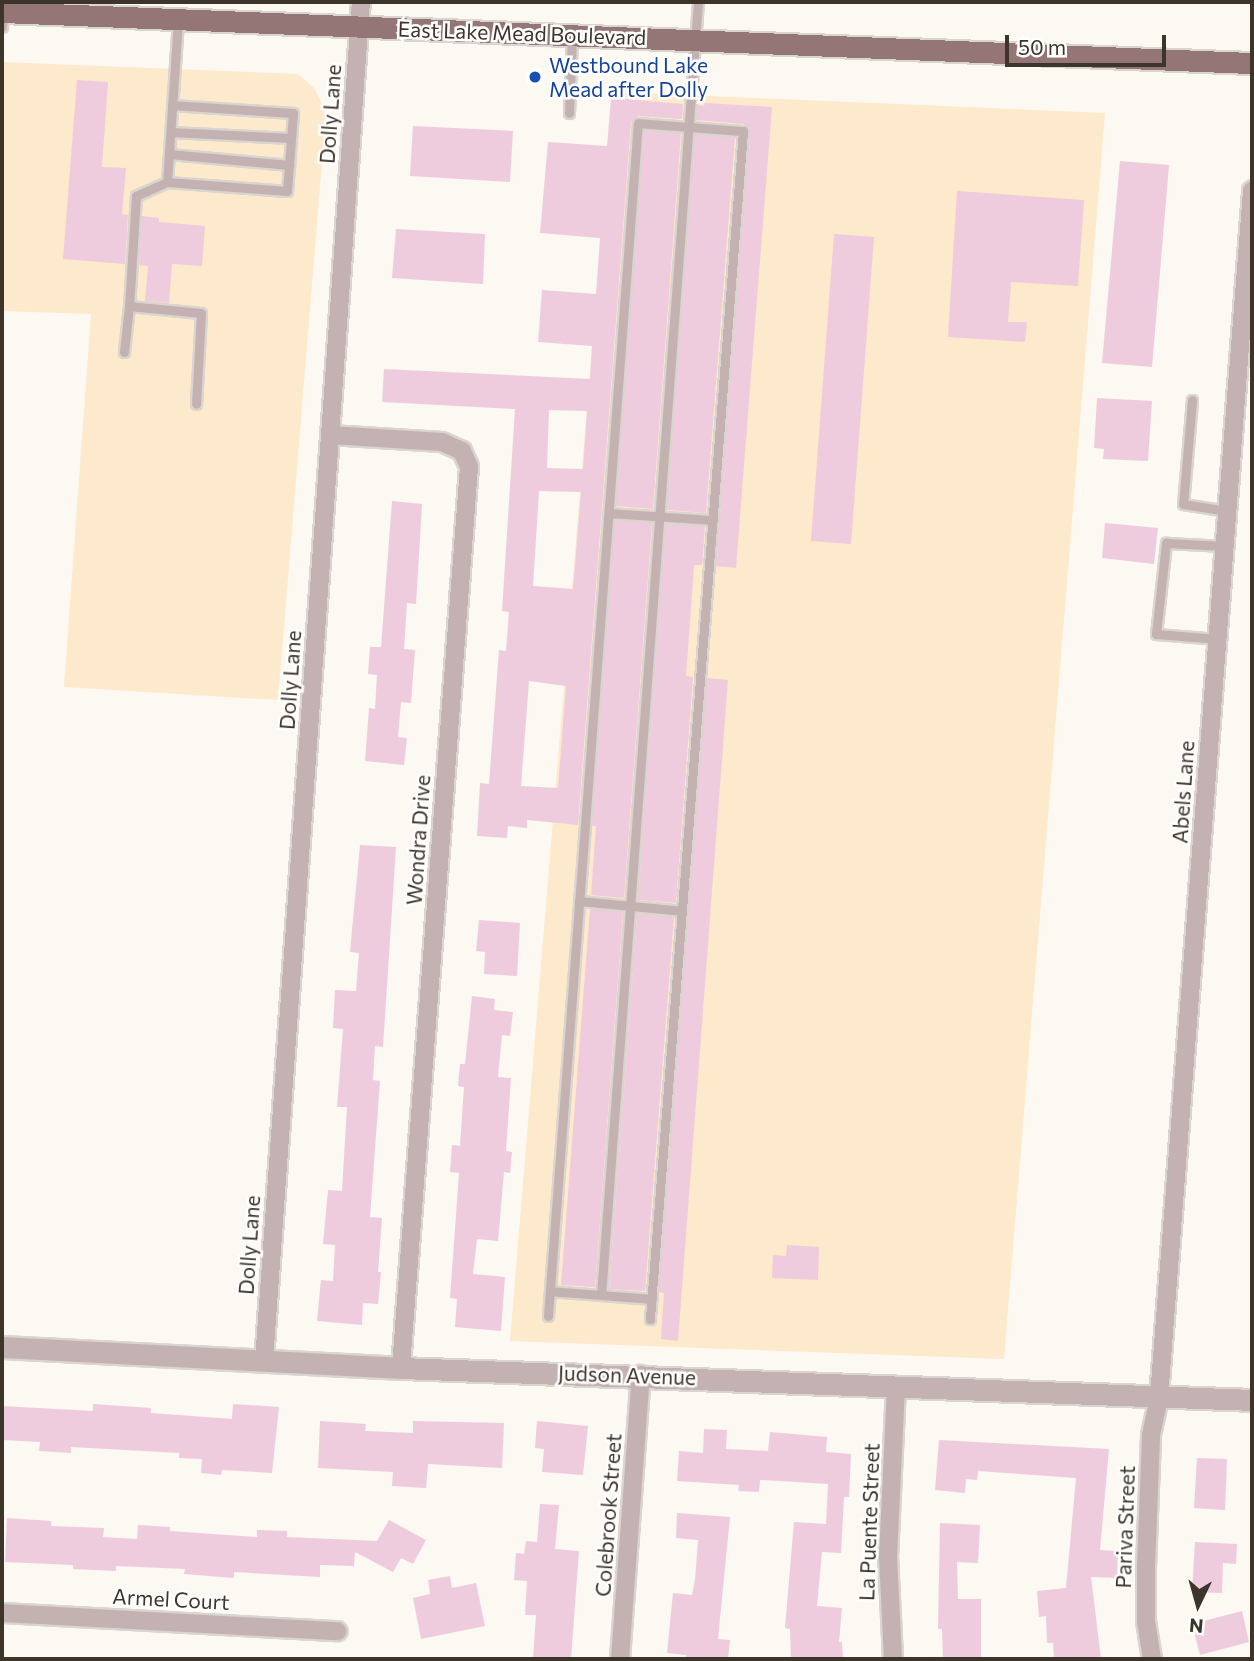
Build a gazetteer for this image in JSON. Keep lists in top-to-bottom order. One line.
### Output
{"streets":{"main road":["East Lake Mead Boulevard"],"street":["Dolly Lane","Abels Lane","Wondra Drive","Judson Avenue","Colebrook Street","La Puente Street","Pariva Street","Armel Court"]},"crossings":[["East Lake Mead Boulevard","Dolly Lane"],["Dolly Lane","Wondra Drive"],["Dolly Lane","Judson Avenue"],["Abels Lane","Judson Avenue"],["Abels Lane","Pariva Street"],["Wondra Drive","Judson Avenue"],["Judson Avenue","Colebrook Street"],["Judson Avenue","La Puente Street"],["Judson Avenue","Pariva Street"]],"places":["Westbound Lake Mead after Dolly"],"scale_bar":"50 m","north":"bottom"}
